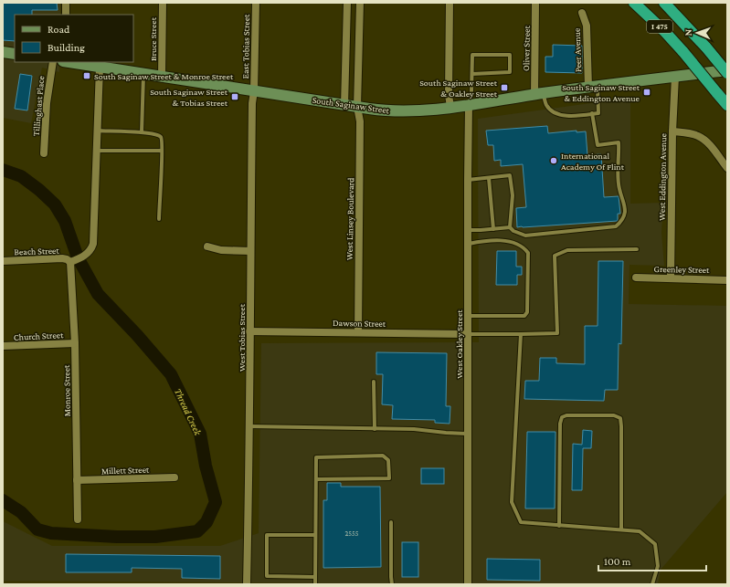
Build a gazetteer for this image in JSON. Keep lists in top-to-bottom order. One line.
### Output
{"streets":{"highway":["I 475"],"main road":["South Saginaw Street"],"street":["Bruce Street","East Tobias Street","Oliver Street","Peer Avenue","Tillinghast Place","West Eddington Avenue","West Linsey Boulevard","Beach Street","Greenley Street","Dawson Street","Church Street","West Tobias Street","West Oakley Street","Monroe Street","Millett Street"]},"crossings":[["Bruce Street","South Saginaw Street"],["East Tobias Street","South Saginaw Street"],["East Tobias Street","West Tobias Street"],["Oliver Street","South Saginaw Street"],["Peer Avenue","South Saginaw Street"],["South Saginaw Street","West Eddington Avenue"],["South Saginaw Street","West Linsey Boulevard"],["South Saginaw Street","West Tobias Street"],["South Saginaw Street","West Oakley Street"],["West Eddington Avenue","Greenley Street"],["West Linsey Boulevard","Dawson Street"],["Beach Street","Monroe Street"],["Dawson Street","West Tobias Street"],["Dawson Street","West Oakley Street"],["Church Street","Monroe Street"],["Monroe Street","Millett Street"]],"water":["Thread Creek"],"places":{"transit":["South Saginaw Street & Monroe Street","South Saginaw Street & Oakley Street","South Saginaw Street & Eddington Avenue","South Saginaw Street & Tobias Street"],"other":["International Academy Of Flint"]},"house_numbers":["2555"],"legend":["Road","Building"],"scale_bar":"100 m","north":"left"}
